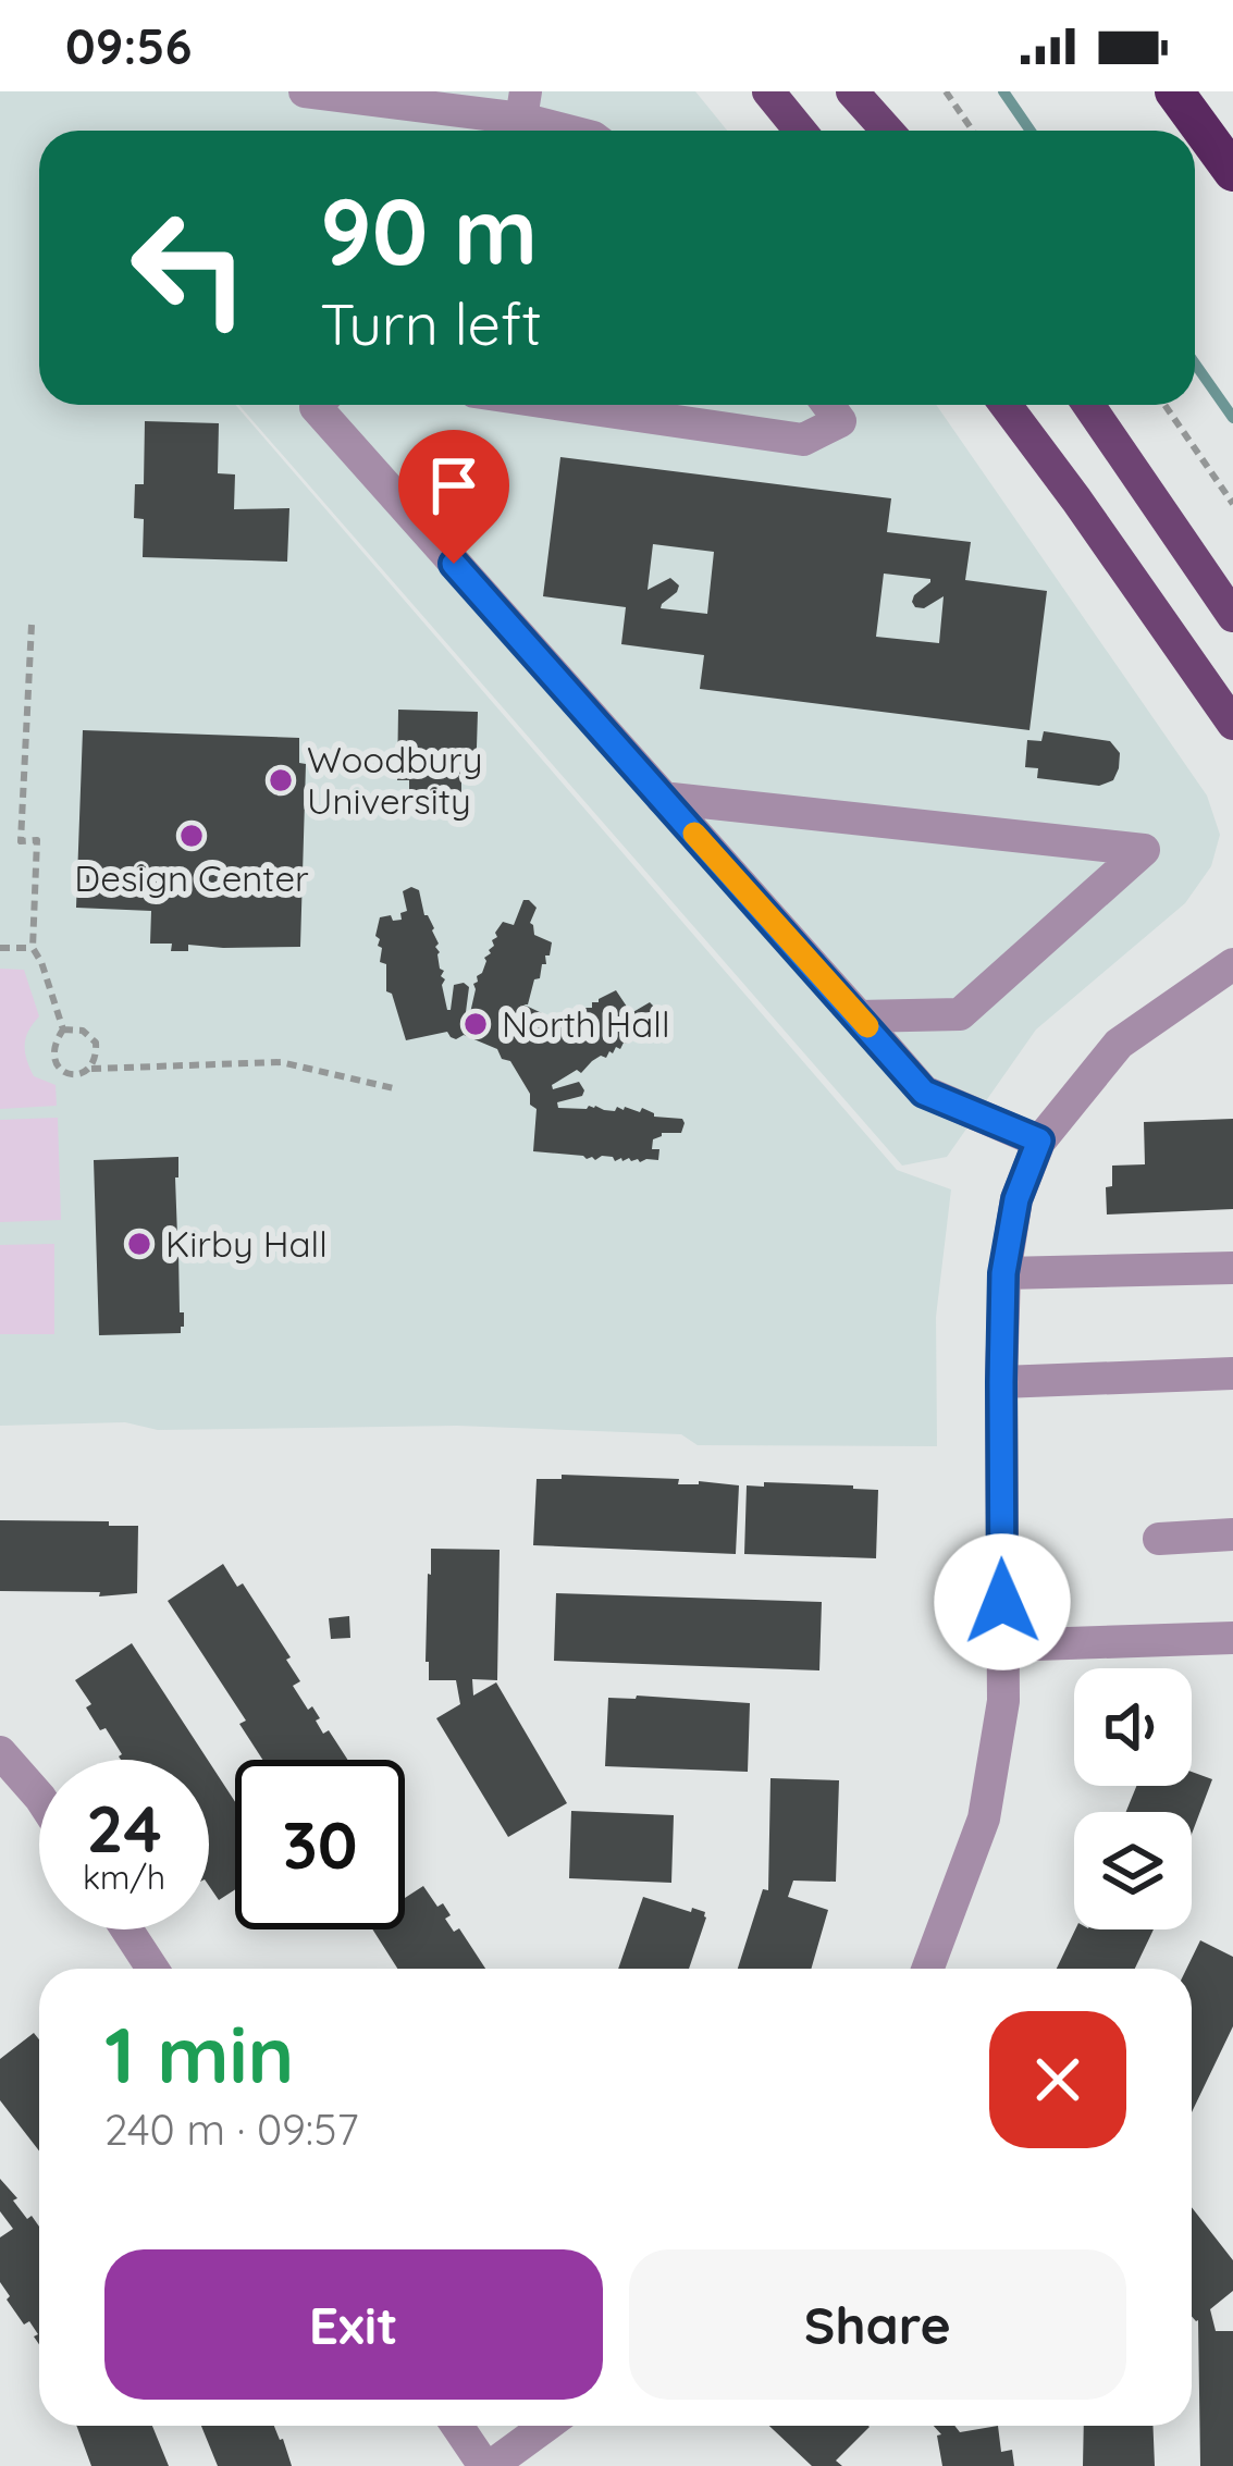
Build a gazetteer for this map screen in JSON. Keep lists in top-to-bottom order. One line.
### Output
{"places":["Woodbury University","Design Center","North Hall","Kirby Hall"],"page":{"status":"09:56","turn":["90 m","Turn left"],"speed":"24 km/h","limit":"30","heading":["1 min","240 m · 09:57"],"buttons":["Exit","Share"]}}
